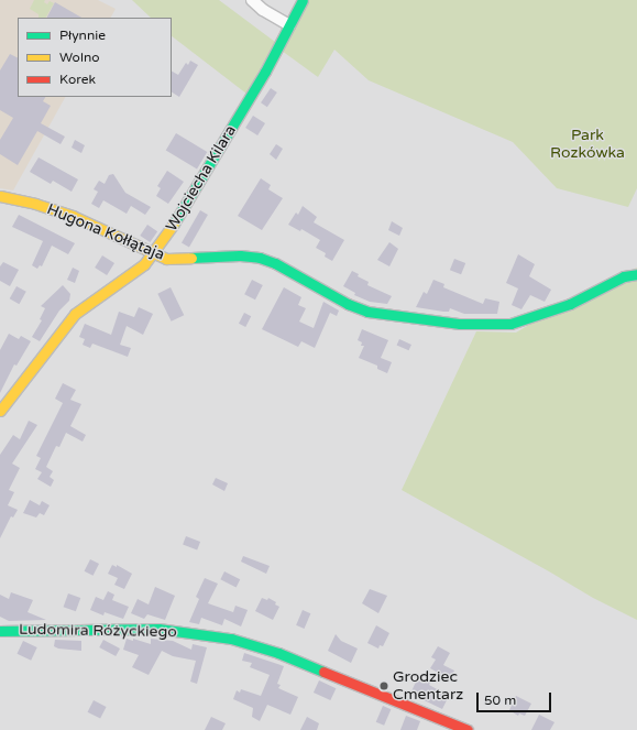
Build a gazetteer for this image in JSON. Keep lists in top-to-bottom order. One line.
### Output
{"streets":{"street":["Wojciecha Kilara","Hugona Kołłątaja","Ludomira Różyckiego"]},"crossings":[["Wojciecha Kilara","Hugona Kołłątaja"]],"parks":["Park Rozkówka"],"places":["Grodziec Cmentarz"],"legend":["Płynnie","Wolno","Korek"],"scale_bar":"50 m"}
